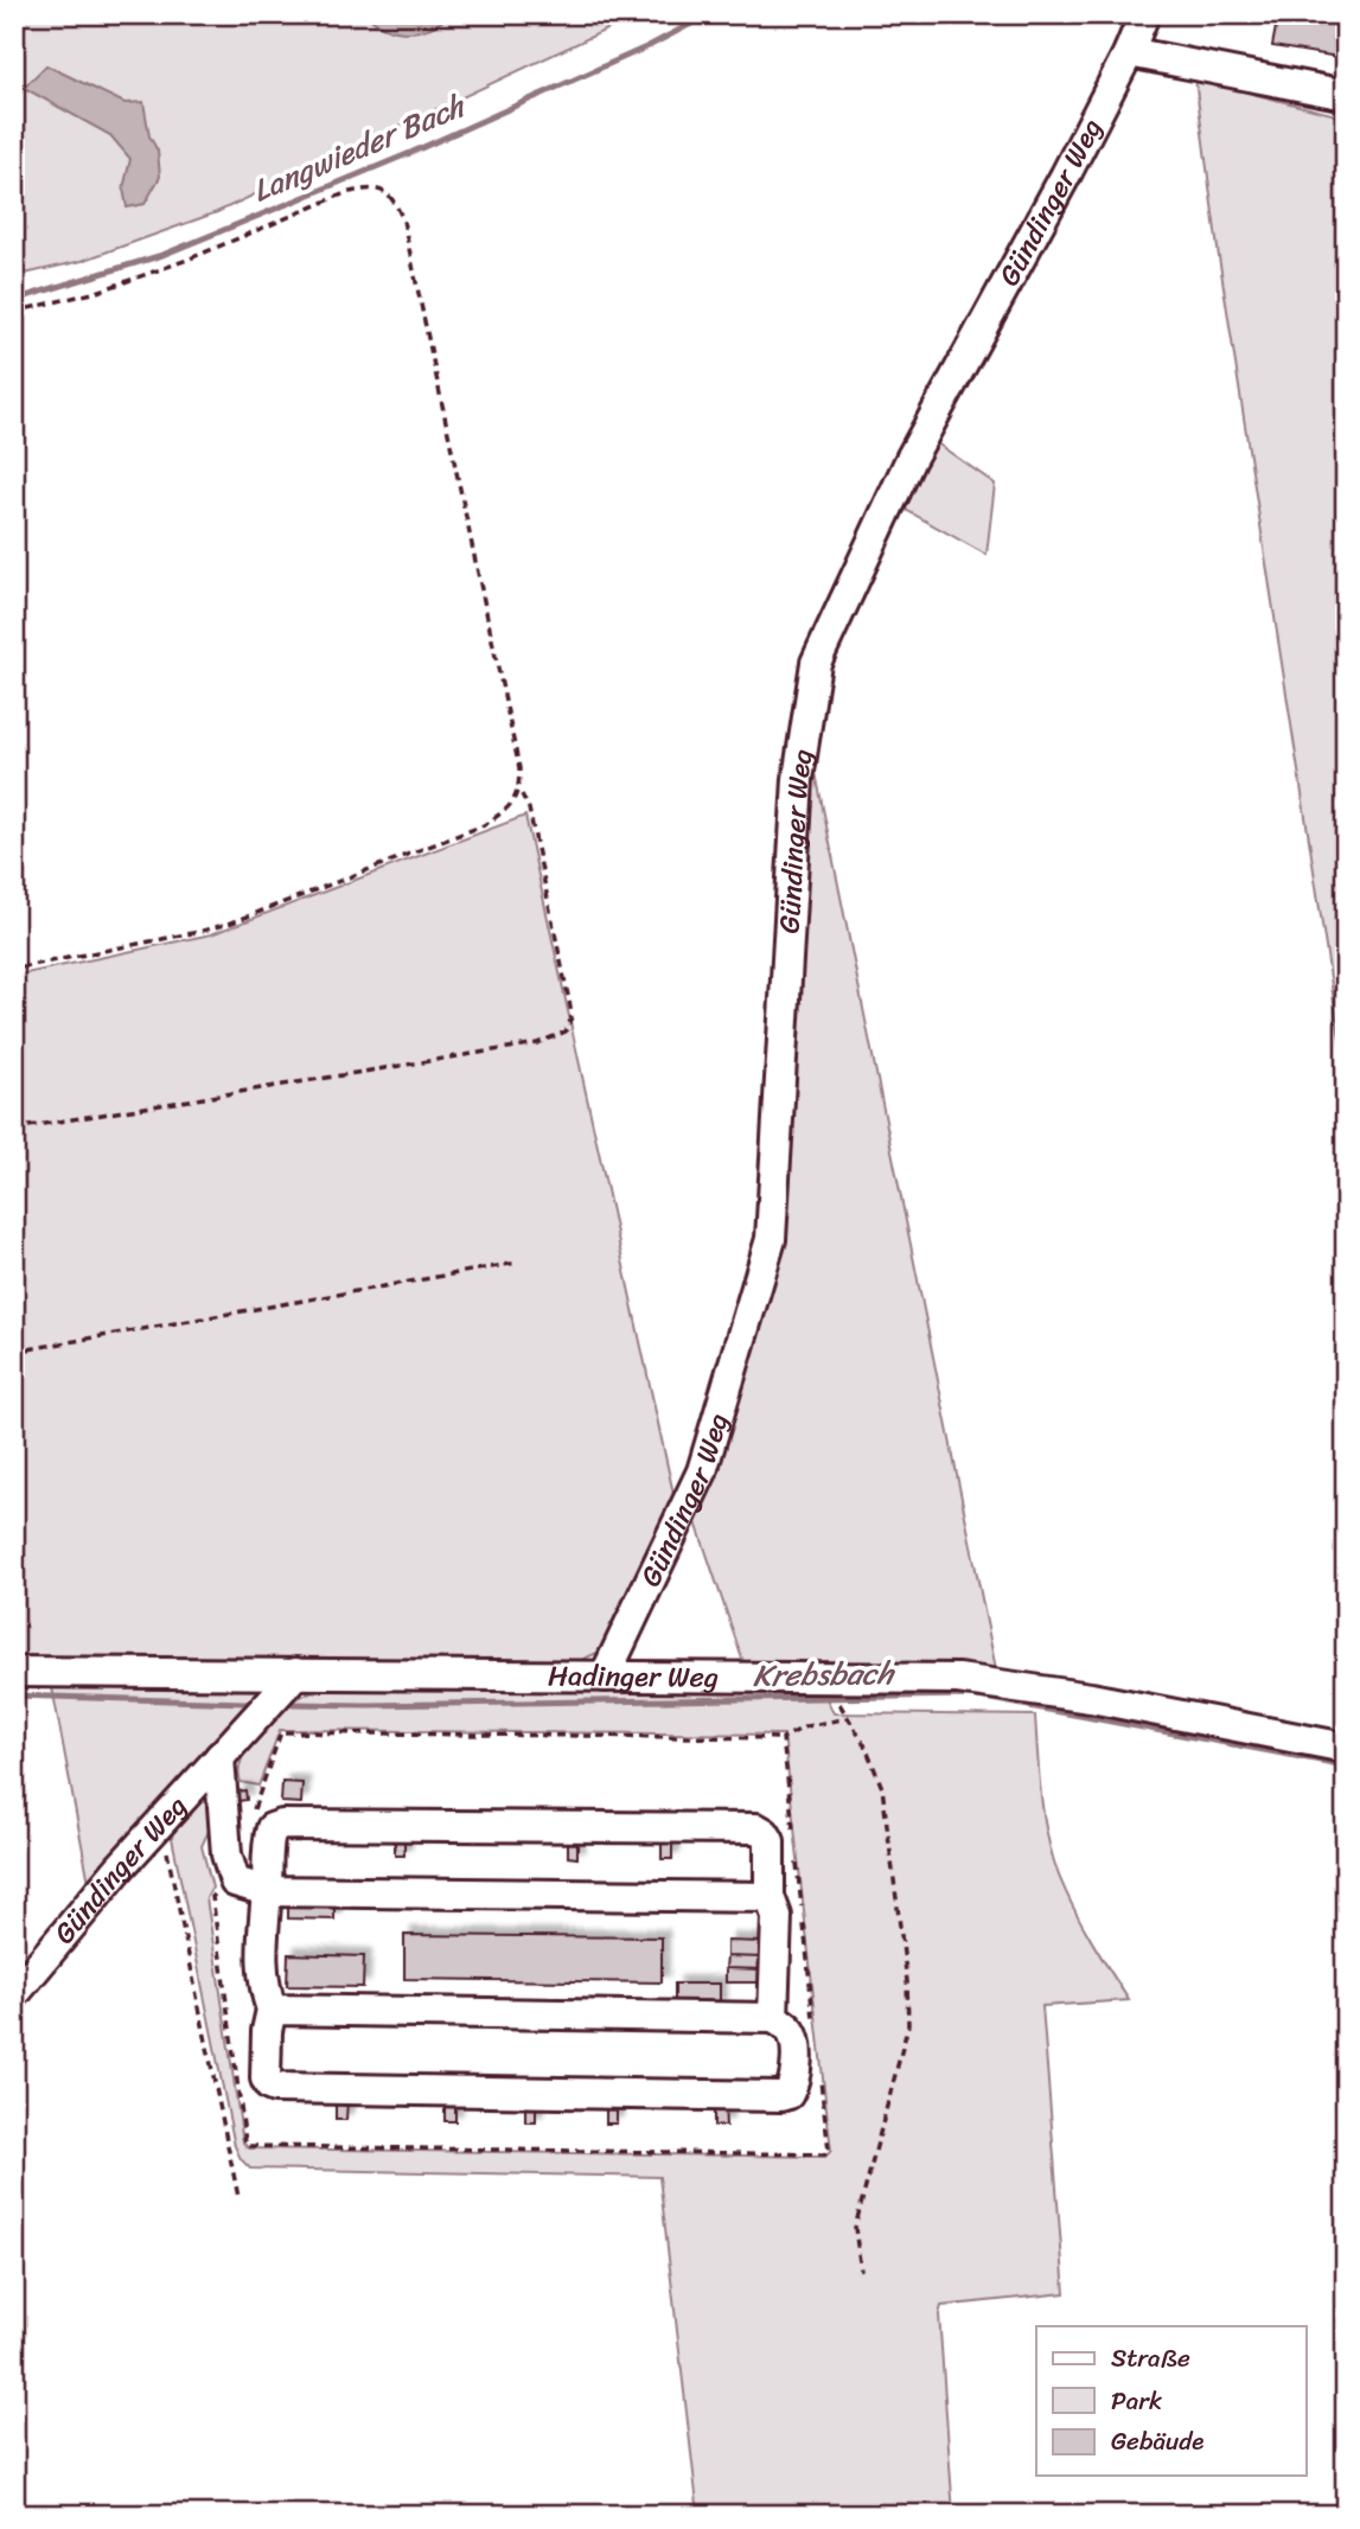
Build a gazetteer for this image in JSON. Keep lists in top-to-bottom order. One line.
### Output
{"streets":{"street":["Gündinger Weg","Hadinger Weg"]},"crossings":[["Gündinger Weg","Hadinger Weg"]],"water":["Langwieder Bach","Krebsbach"],"legend":["Straße","Park","Gebäude"]}
